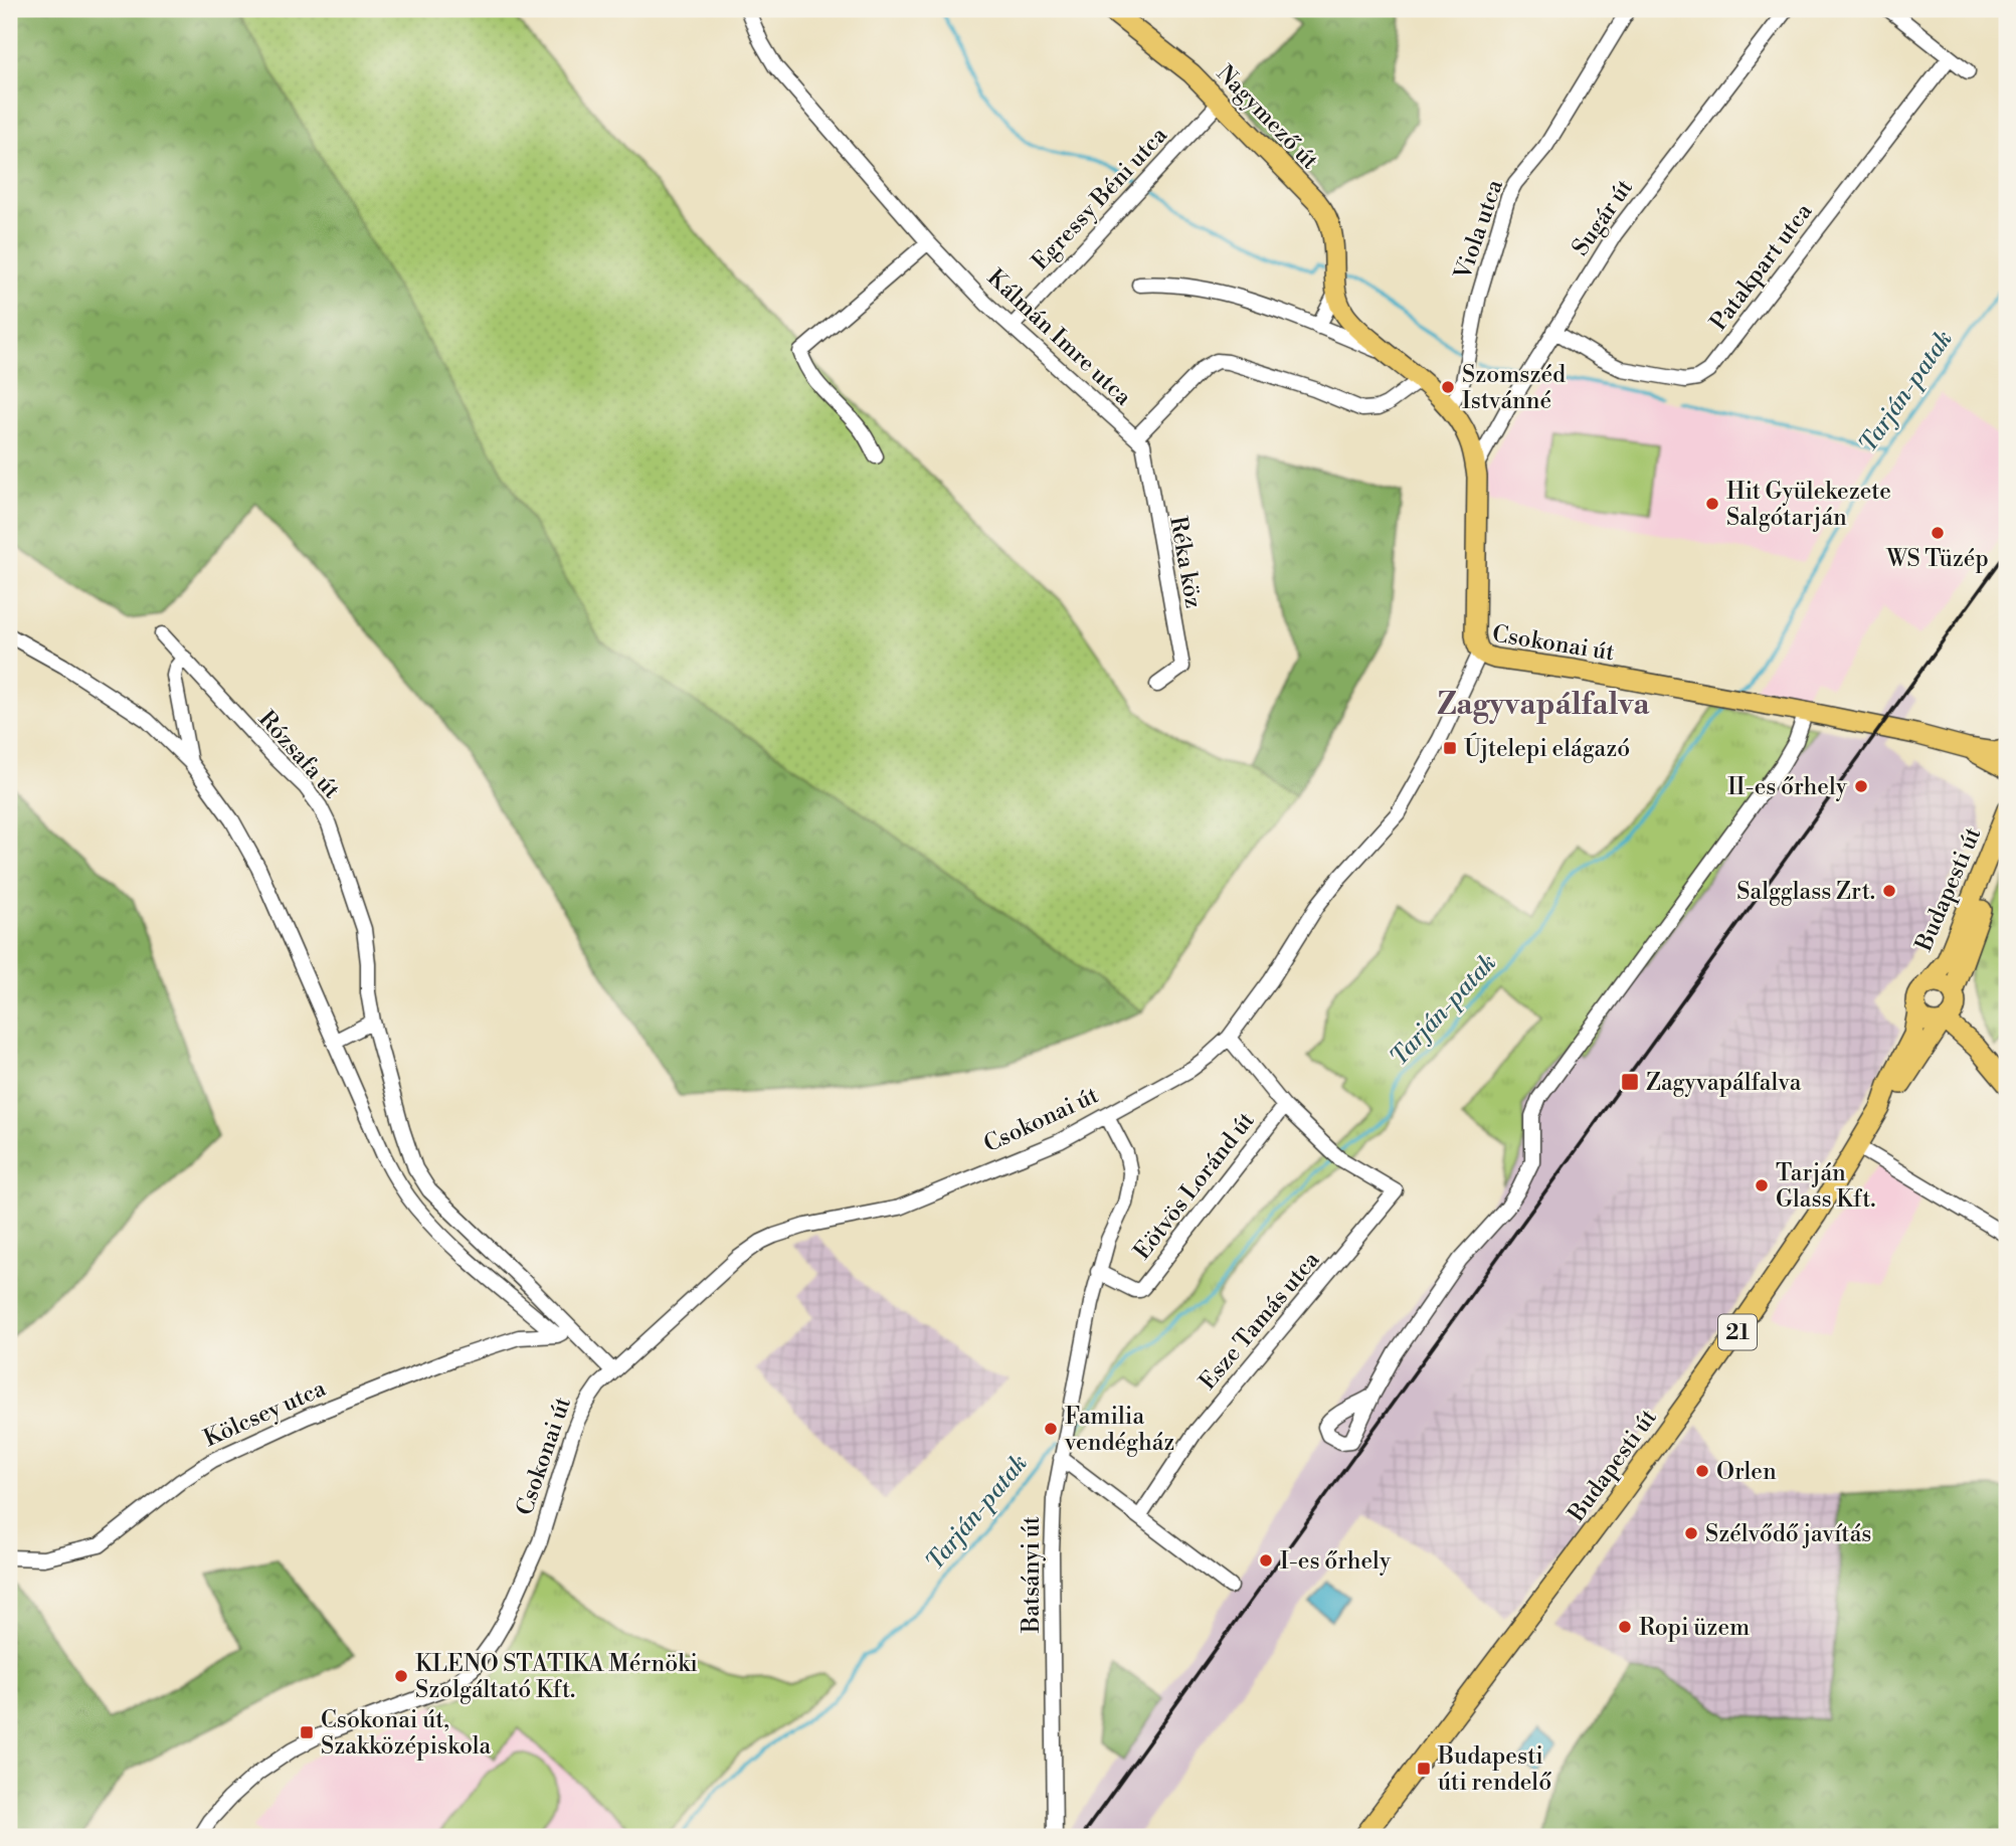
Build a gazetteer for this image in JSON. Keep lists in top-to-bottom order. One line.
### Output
{"streets":{"main road":["Nagymező út","Csokonai út","Budapesti út","21"],"street":["Egressy Béni utca","Sugár út","Viola utca","Patakpart utca","Kálmán Imre utca","Réka köz","Rózsafa út","Eötvös Loránd út","Esze Tamás utca","Kölcsey utca","Batsányi út"]},"crossings":[["Nagymező út","Egressy Béni utca"],["Nagymező út","Sugár út"],["Nagymező út","Viola utca"],["Nagymező út","Kálmán Imre utca"],["Nagymező út","Csokonai út"],["Egressy Béni utca","Kálmán Imre utca"],["Sugár út","Patakpart utca"],["Kálmán Imre utca","Réka köz"],["Csokonai út","Rózsafa út"],["Csokonai út","Batsányi út"],["Budapesti út","21"],["Eötvös Loránd út","Esze Tamás utca"],["Eötvös Loránd út","Batsányi út"]],"districts":["Zagyvapálfalva"],"water":["Tarján-patak"],"places":{"other":["Szomszéd Istvánné","Hit Gyülekezete Salgótarján","WS Tüzép","II-es őrhely","Salgglass Zrt.","Tarján Glass Kft.","Familia vendégház","Orlen","Szélvődő javítás","I-es őrhely","Ropi üzem","KLENO STATIKA Mérnöki Szolgáltató Kft."],"transit":["Újtelepi elágazó","Zagyvapálfalva","Csokonai út, Szakközépiskola","Budapesti úti rendelő"]}}
